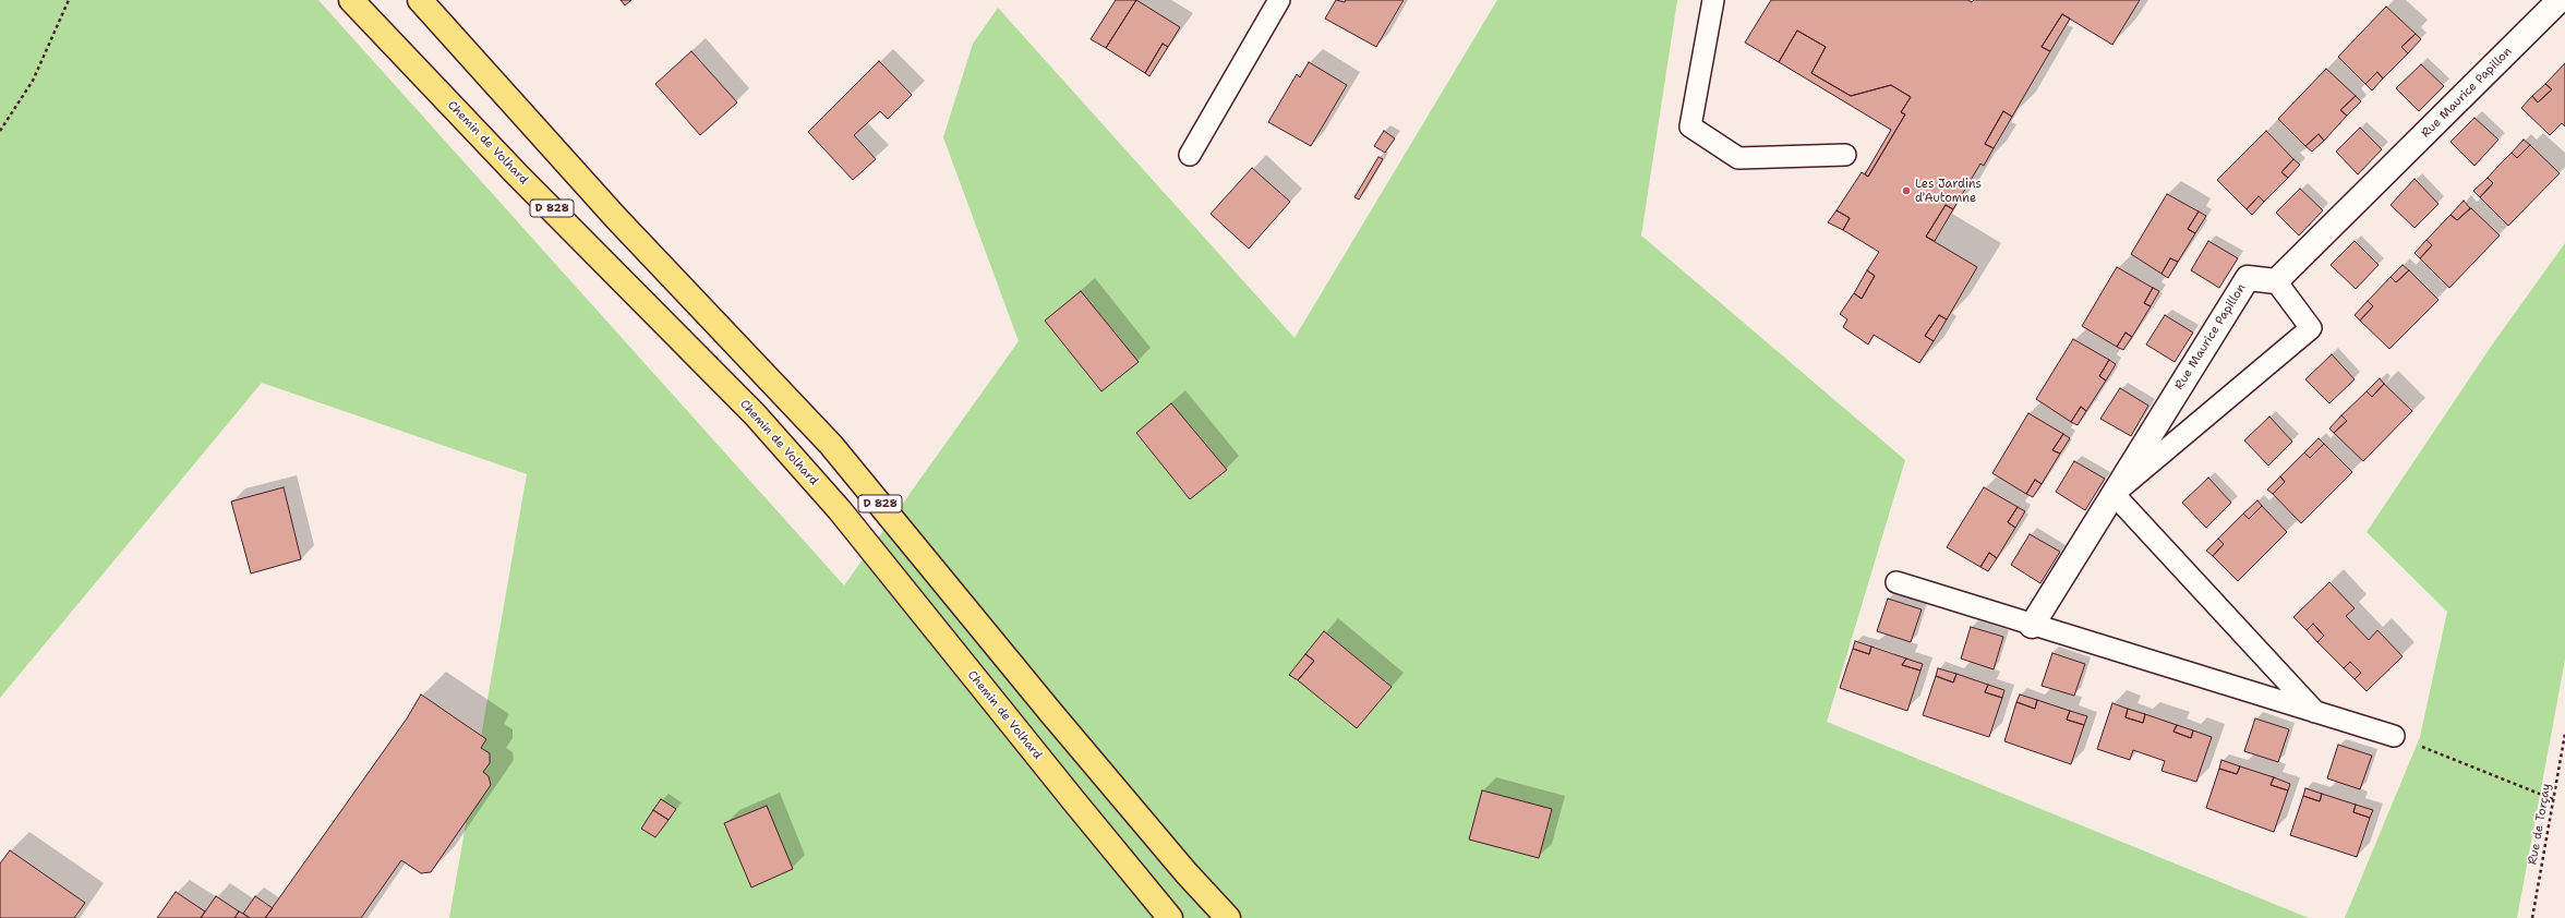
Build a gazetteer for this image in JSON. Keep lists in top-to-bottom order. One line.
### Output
{"streets":{"main road":["Chemin de Volhard","D 828"],"street":["Rue Maurice Papillon"],"path":["Rue de Torçay"]},"places":["Les Jardins d'Automne"]}
